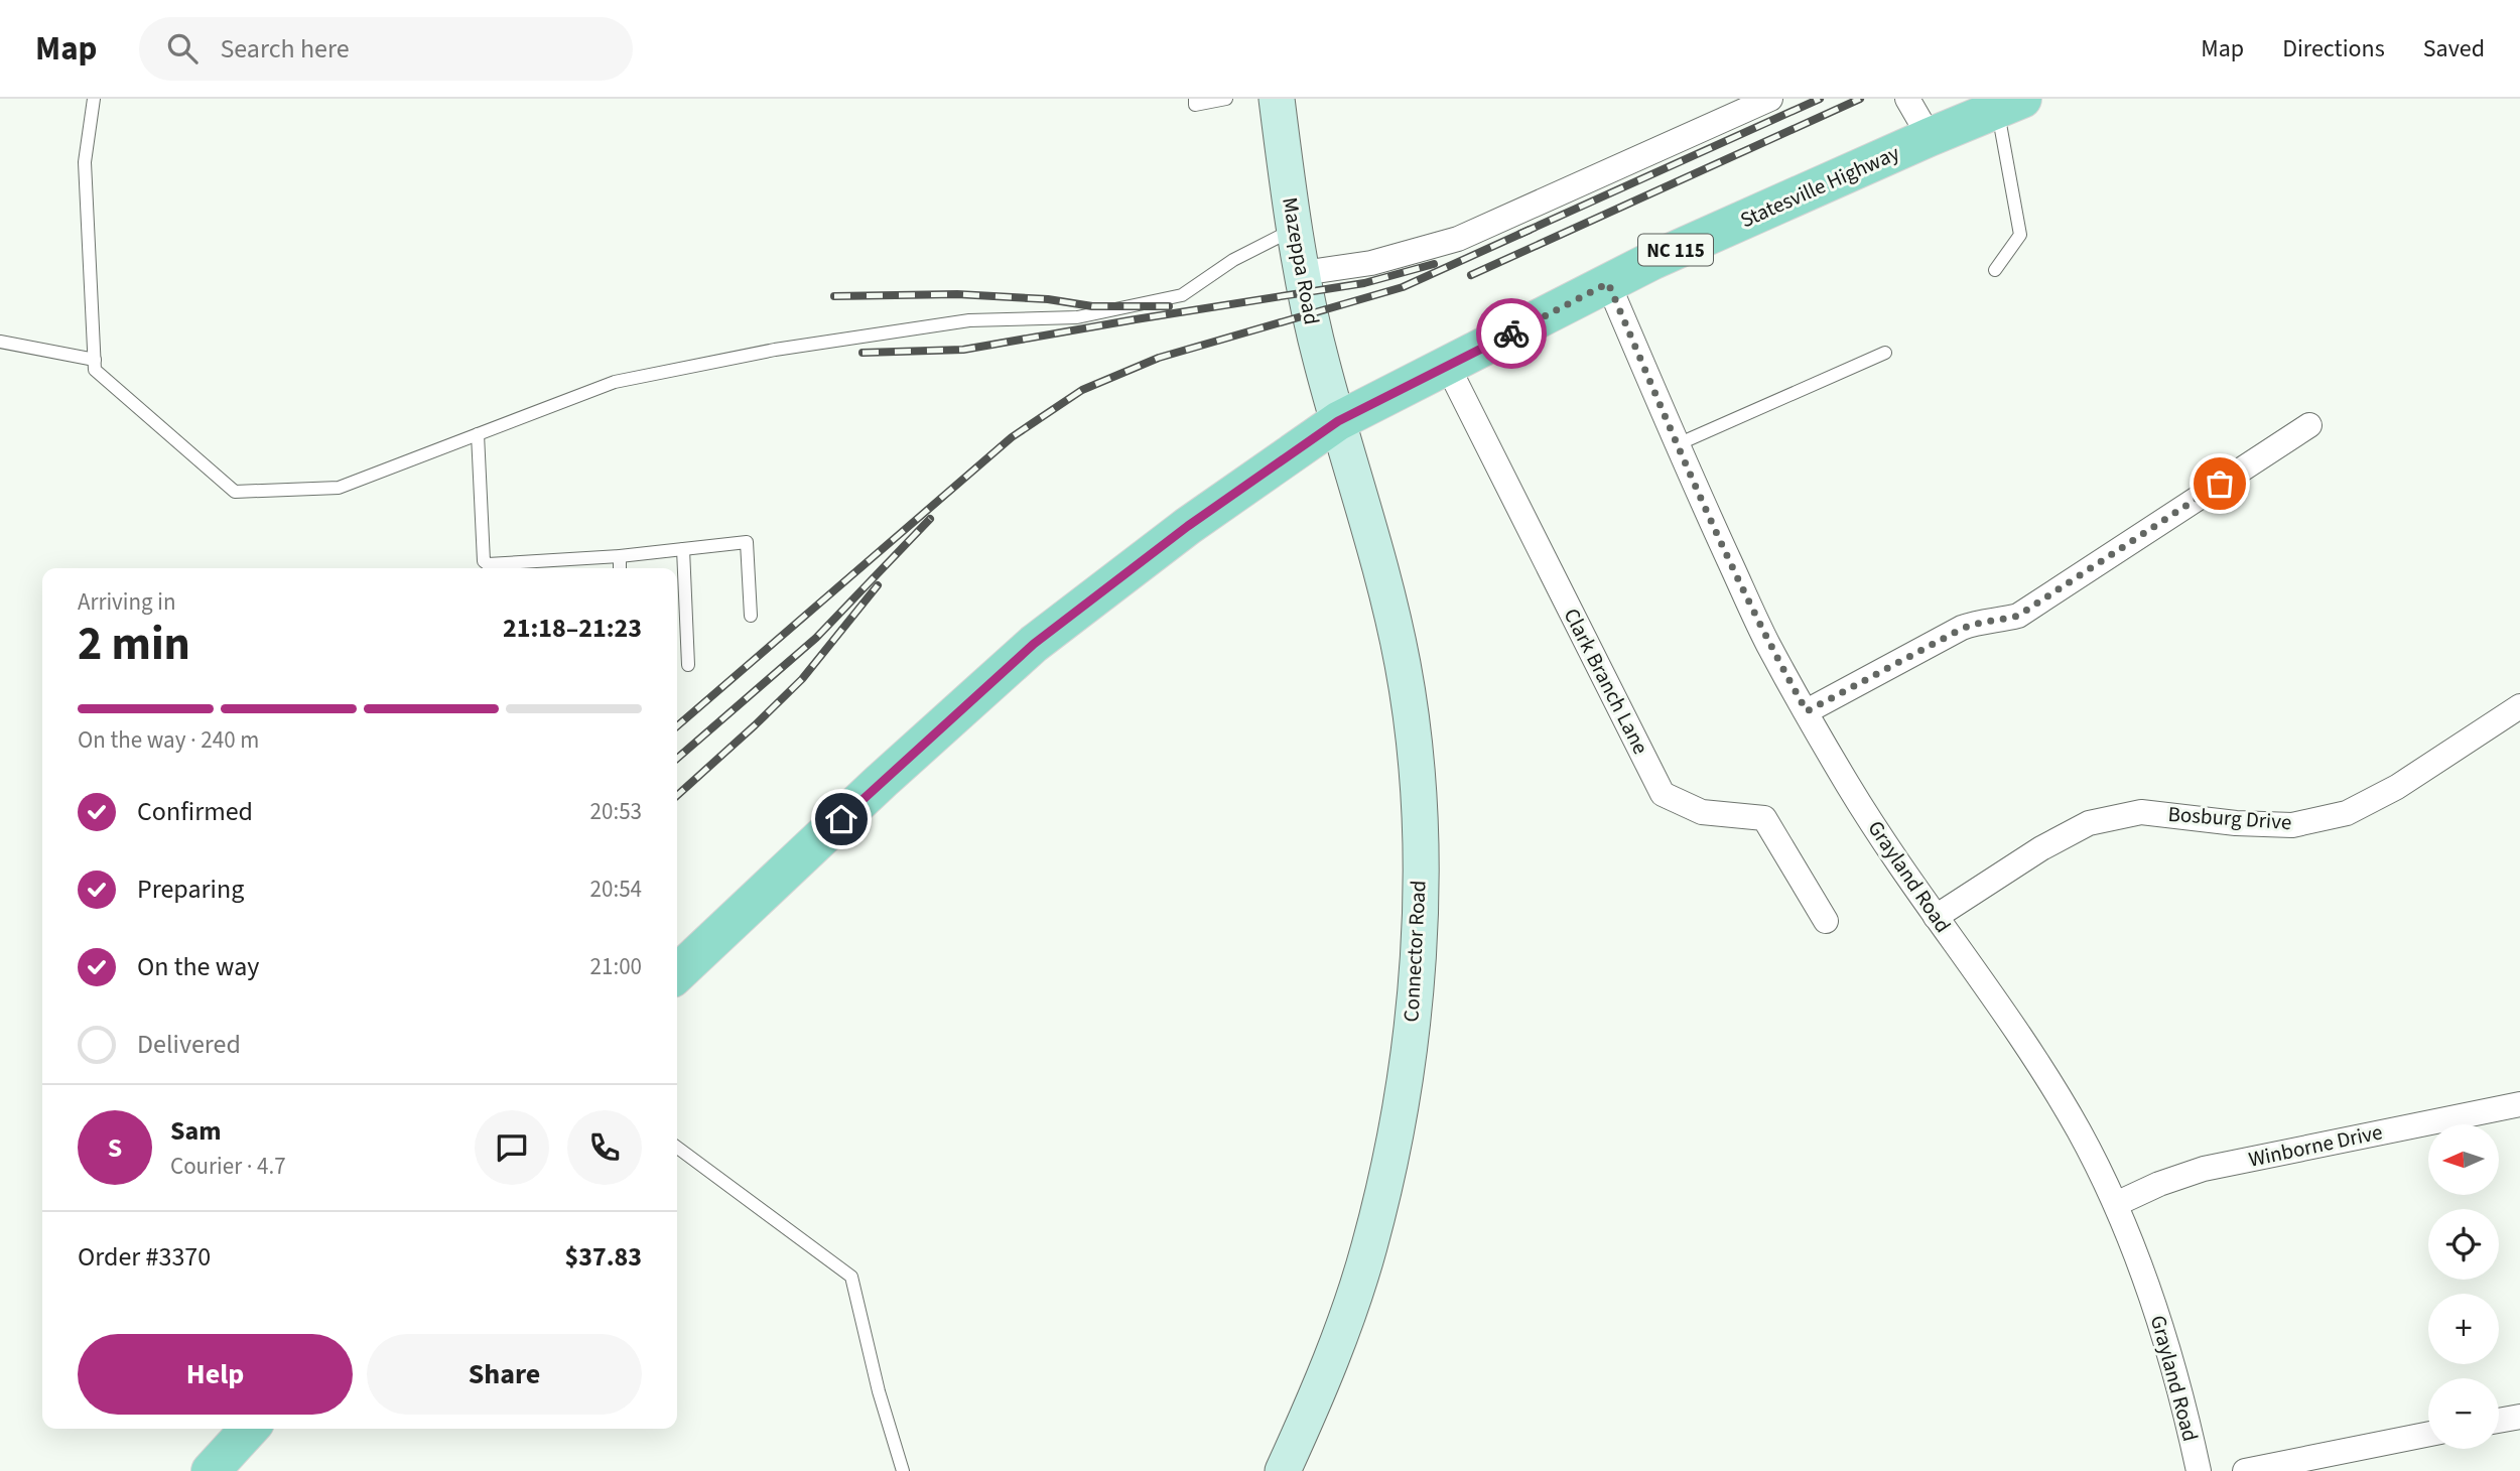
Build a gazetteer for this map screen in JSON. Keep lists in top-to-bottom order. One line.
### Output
{"streets":{"main road":["Statesville Highway","NC 115"],"street":["Mazeppa Road","Clark Branch Lane","Bosburg Drive","Grayland Road","Connector Road","Winborne Drive"]},"crossings":[["Statesville Highway","Mazeppa Road"],["Statesville Highway","Clark Branch Lane"],["Statesville Highway","Grayland Road"],["Statesville Highway","Connector Road"],["Mazeppa Road","Connector Road"],["Bosburg Drive","Grayland Road"],["Grayland Road","Winborne Drive"]],"north":"left","page":{"header":"Map","search":"Search here","nav":["Map","Directions","Saved"],"heading":["2 min","Arriving in","21:18–21:23"],"panel":["Sam","Courier · 4.7","Order #3370","$37.83"],"bar":"On the way · 240 m","list":[["Confirmed","20:53"],["Preparing","20:54"],["On the way","21:00"],"Delivered"],"round":"S","map_buttons":["+","−"],"buttons":["Help","Share"]}}
